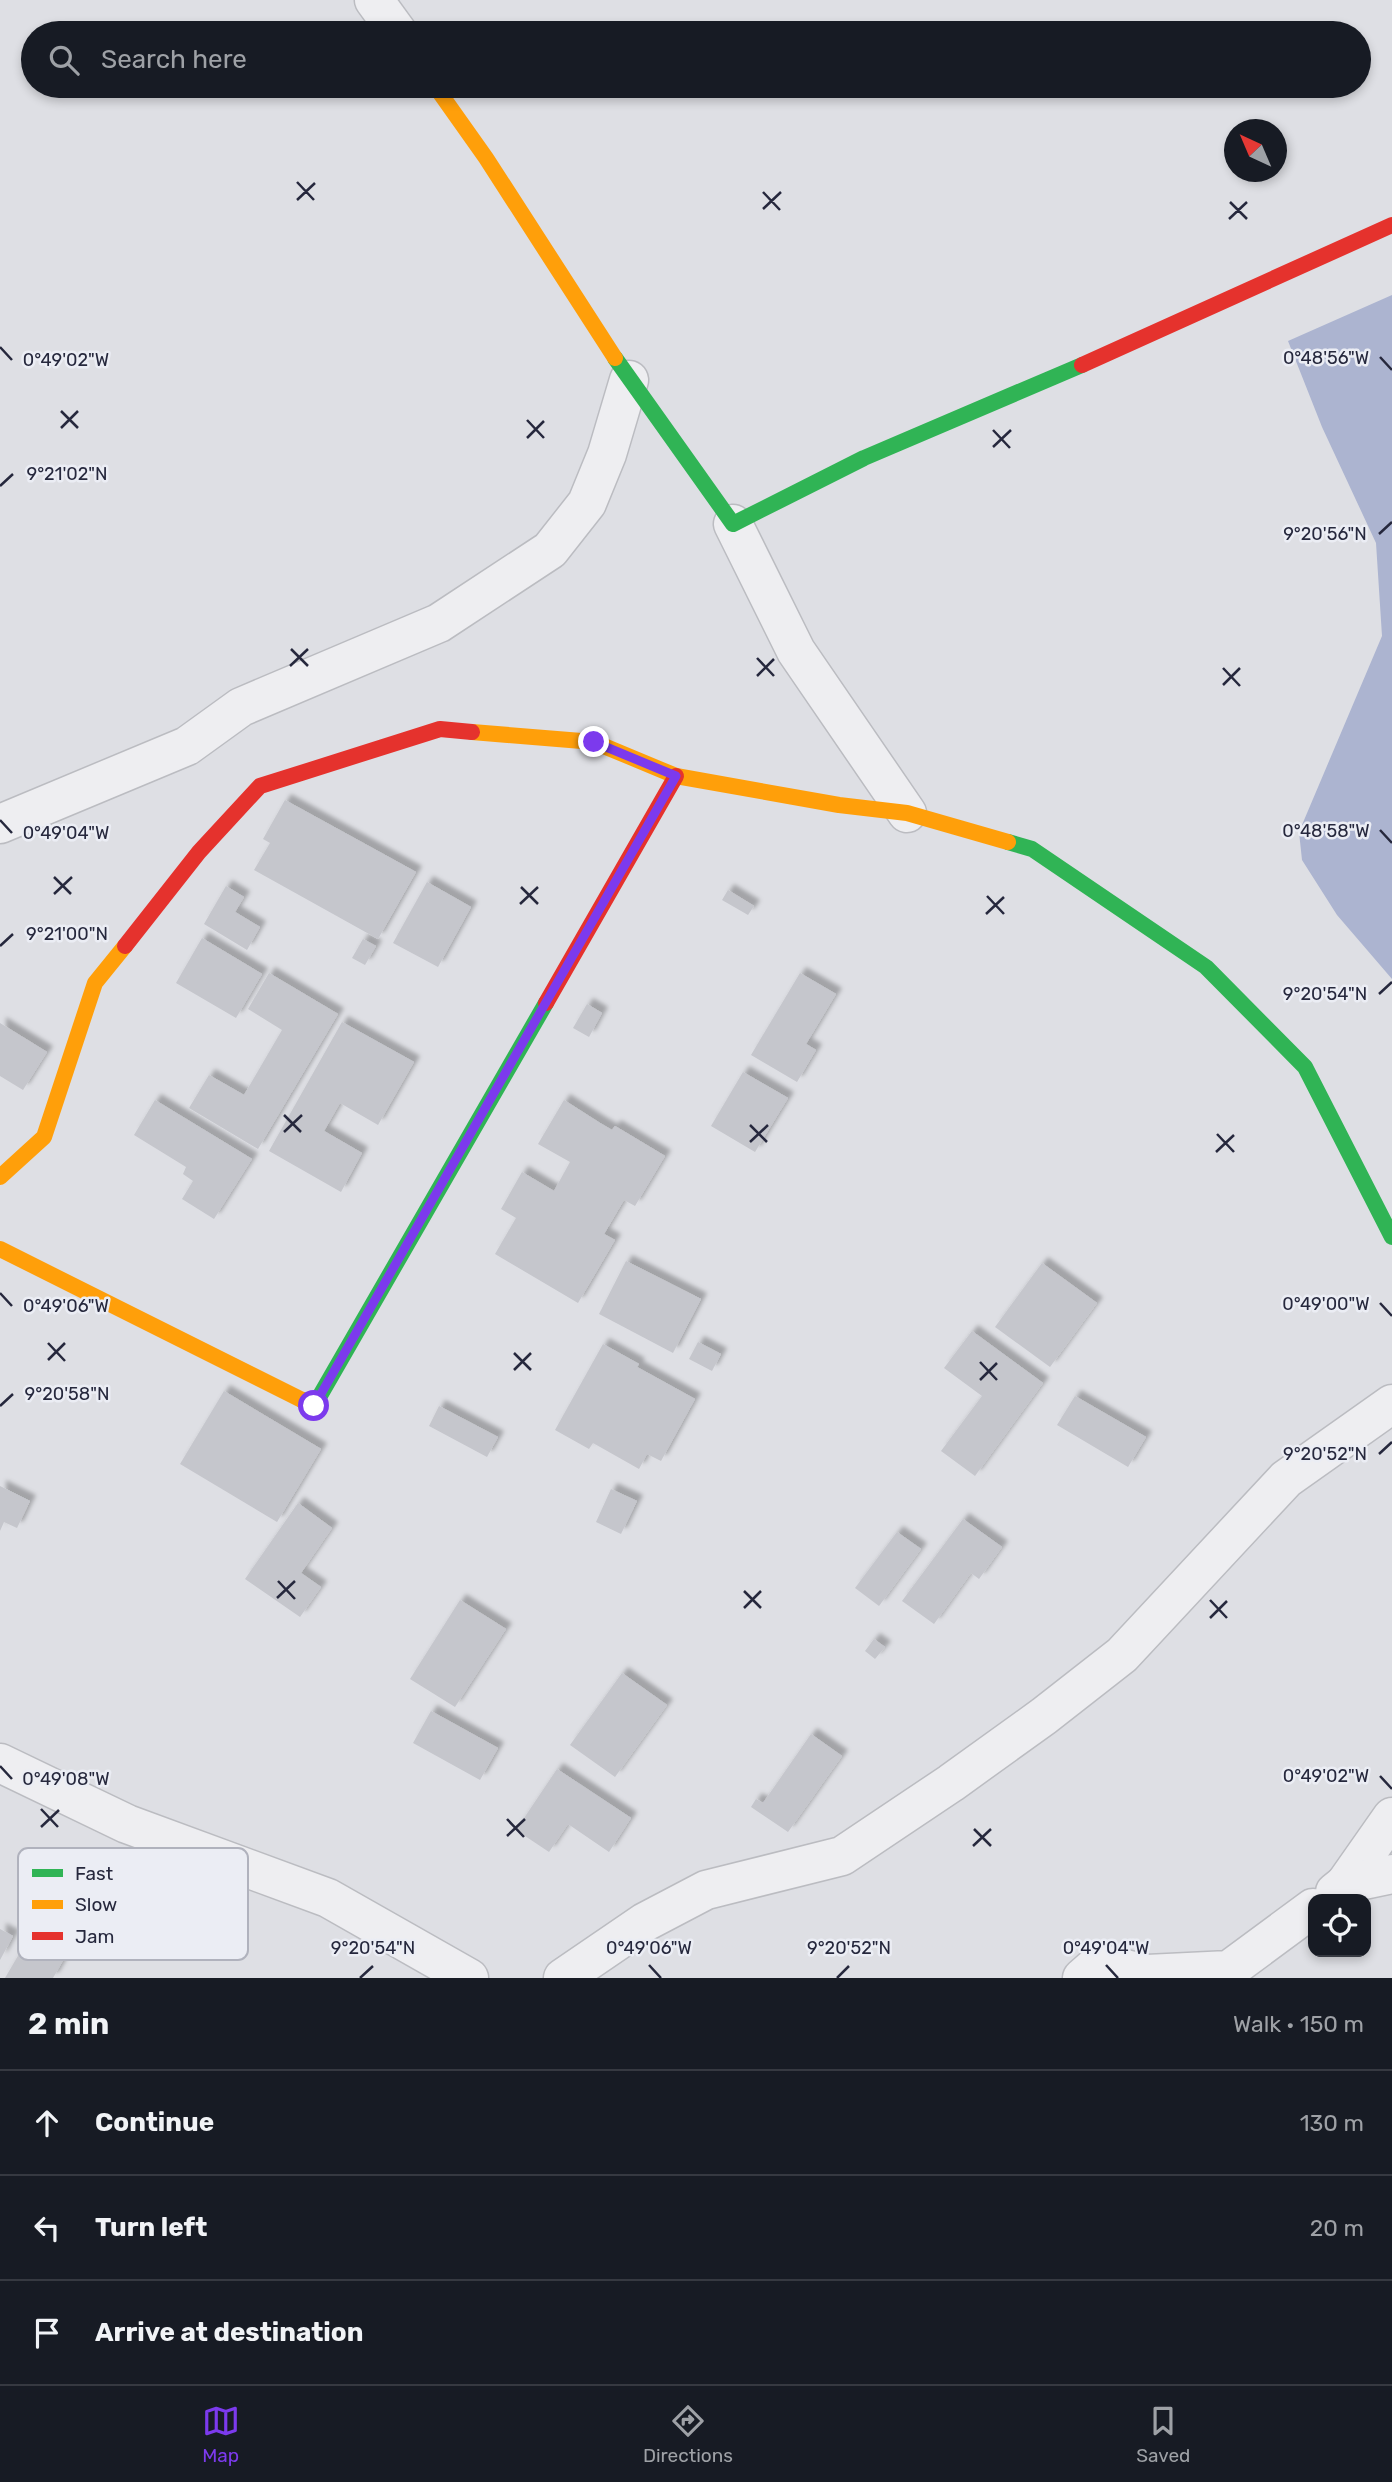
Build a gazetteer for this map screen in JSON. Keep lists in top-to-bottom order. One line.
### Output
{"legend":["Fast","Slow","Jam"],"north":"top left","page":{"search":"Search here","heading":["2 min","Walk · 150 m"],"list":[["Continue","130 m"],["Turn left","20 m"],"Arrive at destination"],"nav":["Map","Directions","Saved"]},"coordinates":["0°48'56\"W","0°49'02\"W","9°21'02\"N","9°20'56\"N","0°48'58\"W","0°49'04\"W","9°21'00\"N","9°20'54\"N","0°49'00\"W","0°49'06\"W","9°20'58\"N","9°20'52\"N","0°49'08\"W"]}
